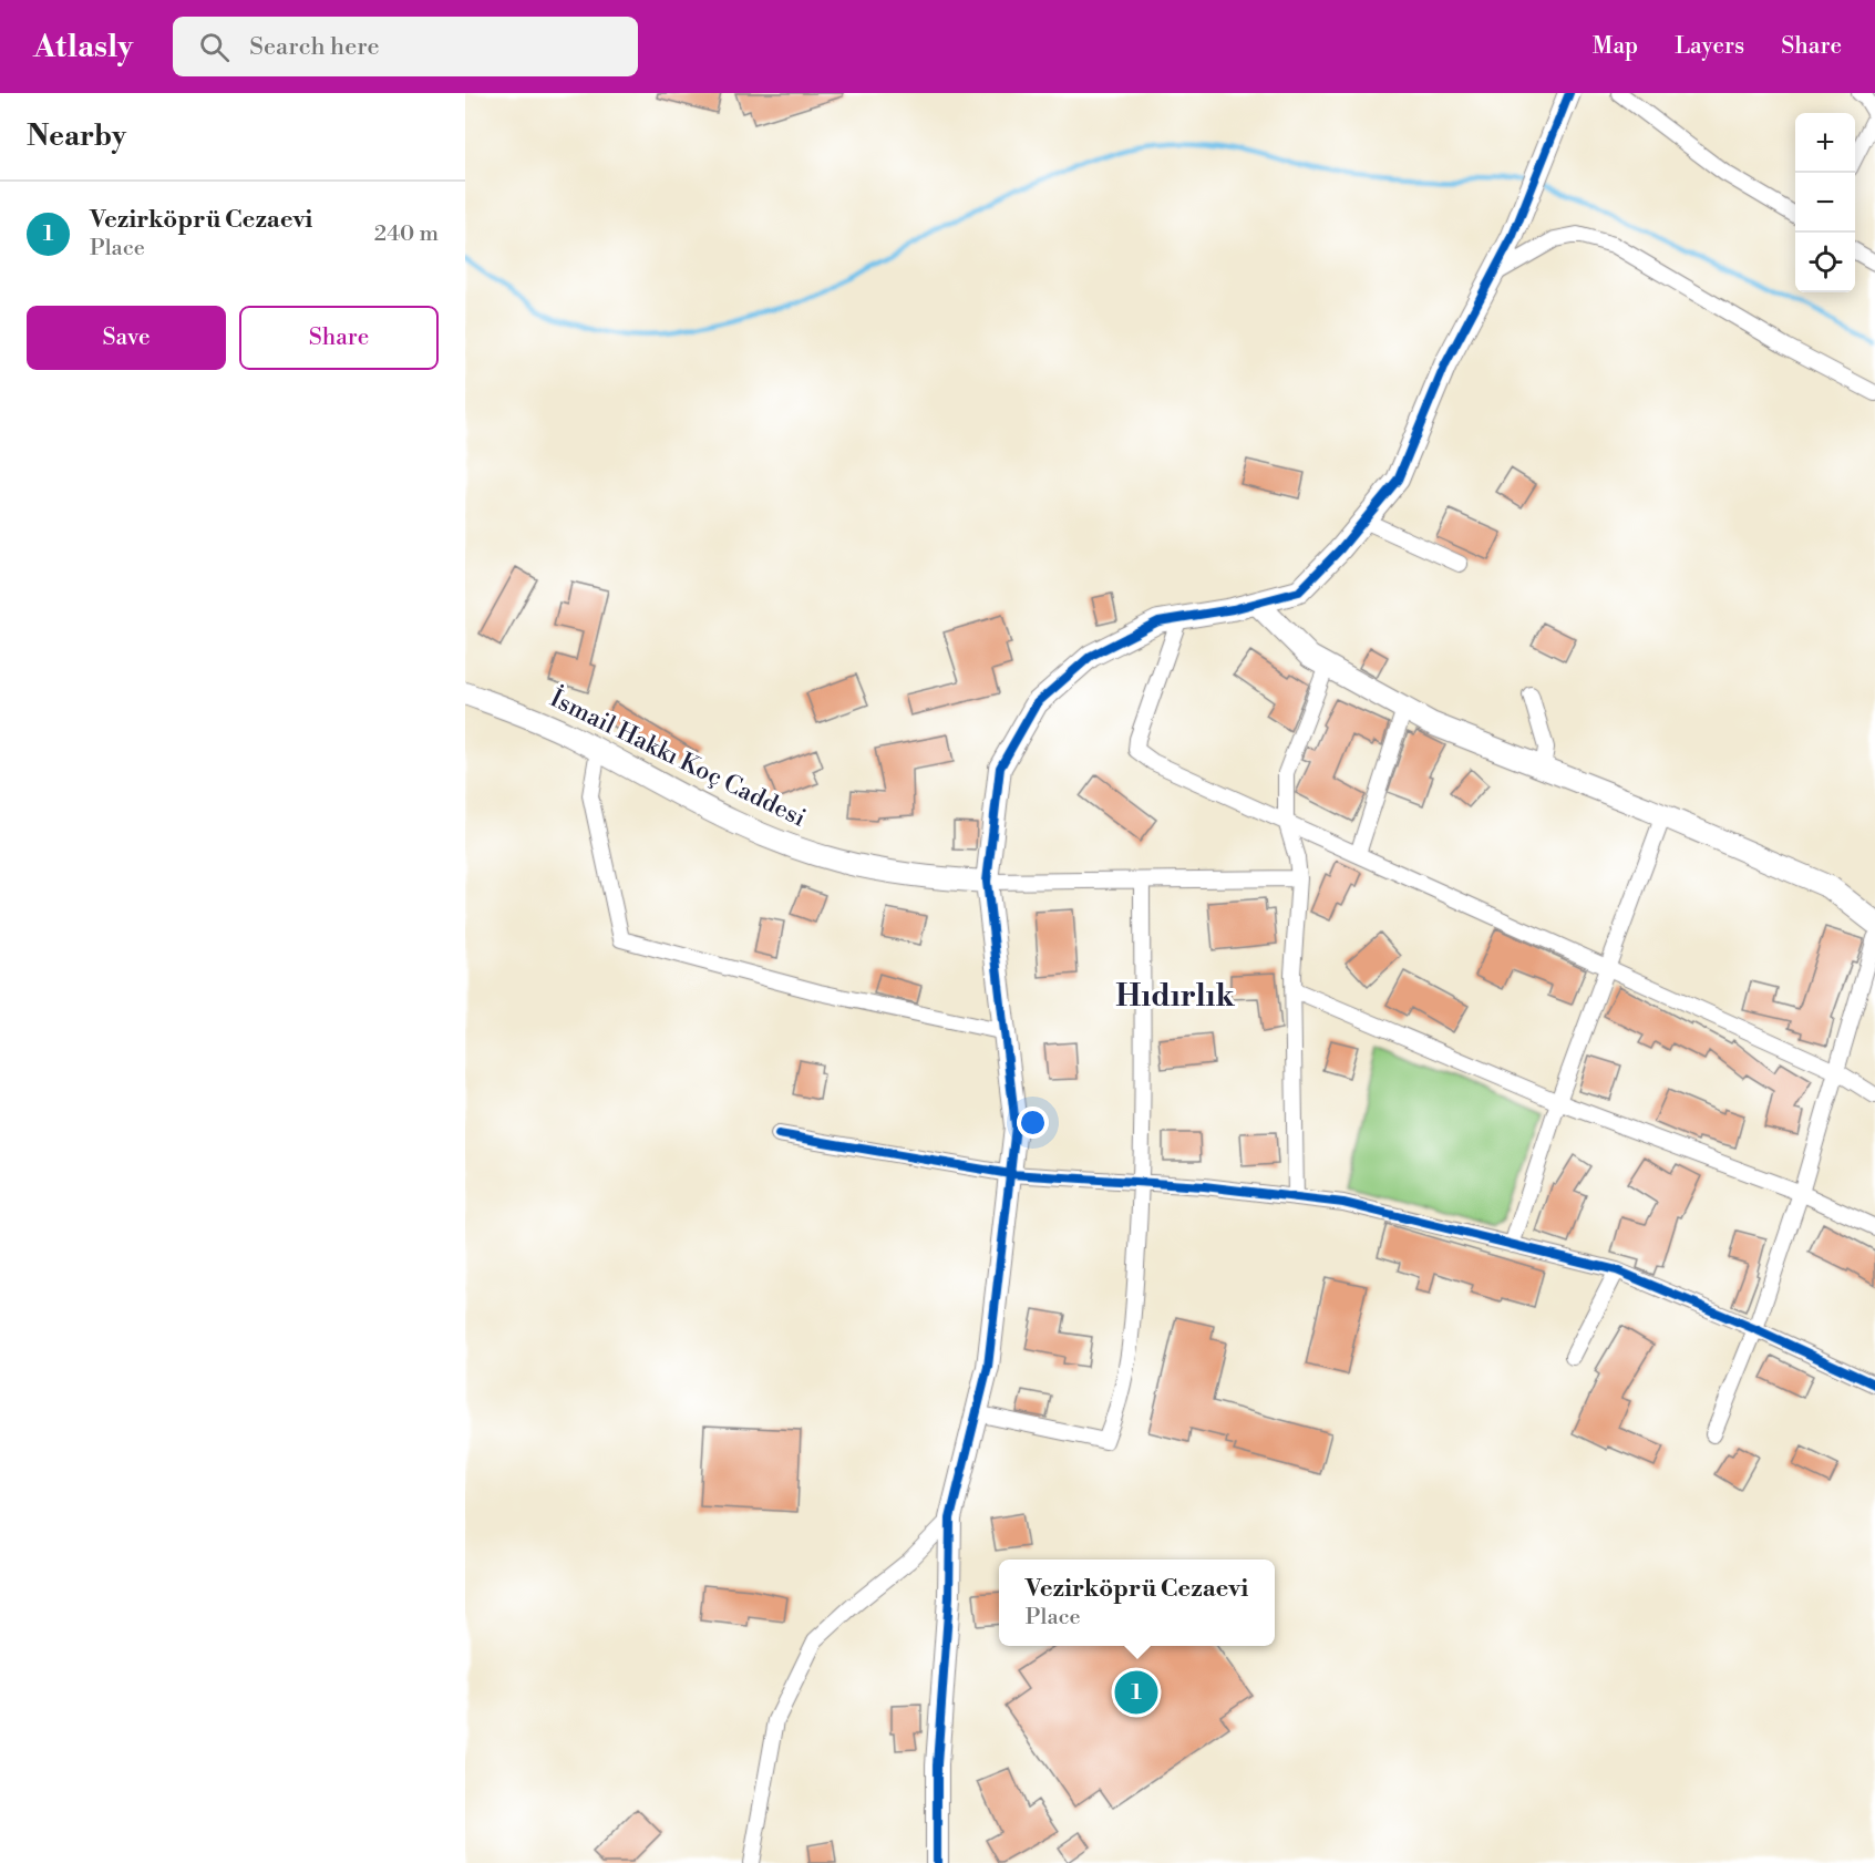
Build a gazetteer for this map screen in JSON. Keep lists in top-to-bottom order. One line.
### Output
{"streets":{"street":["İsmail Hakkı Koç Caddesi"]},"districts":["Hıdırlık"],"page":{"header":"Atlasly","search":"Search here","nav":["Map","Layers","Share"],"heading":"Nearby","map_buttons":["+","−"],"list":[{"mark":"1","name":"Vezirköprü Cezaevi","note":"Place","value":"240 m"}],"buttons":["Save","Share"],"popup":["Vezirköprü Cezaevi","Place"],"pins":"1"}}
